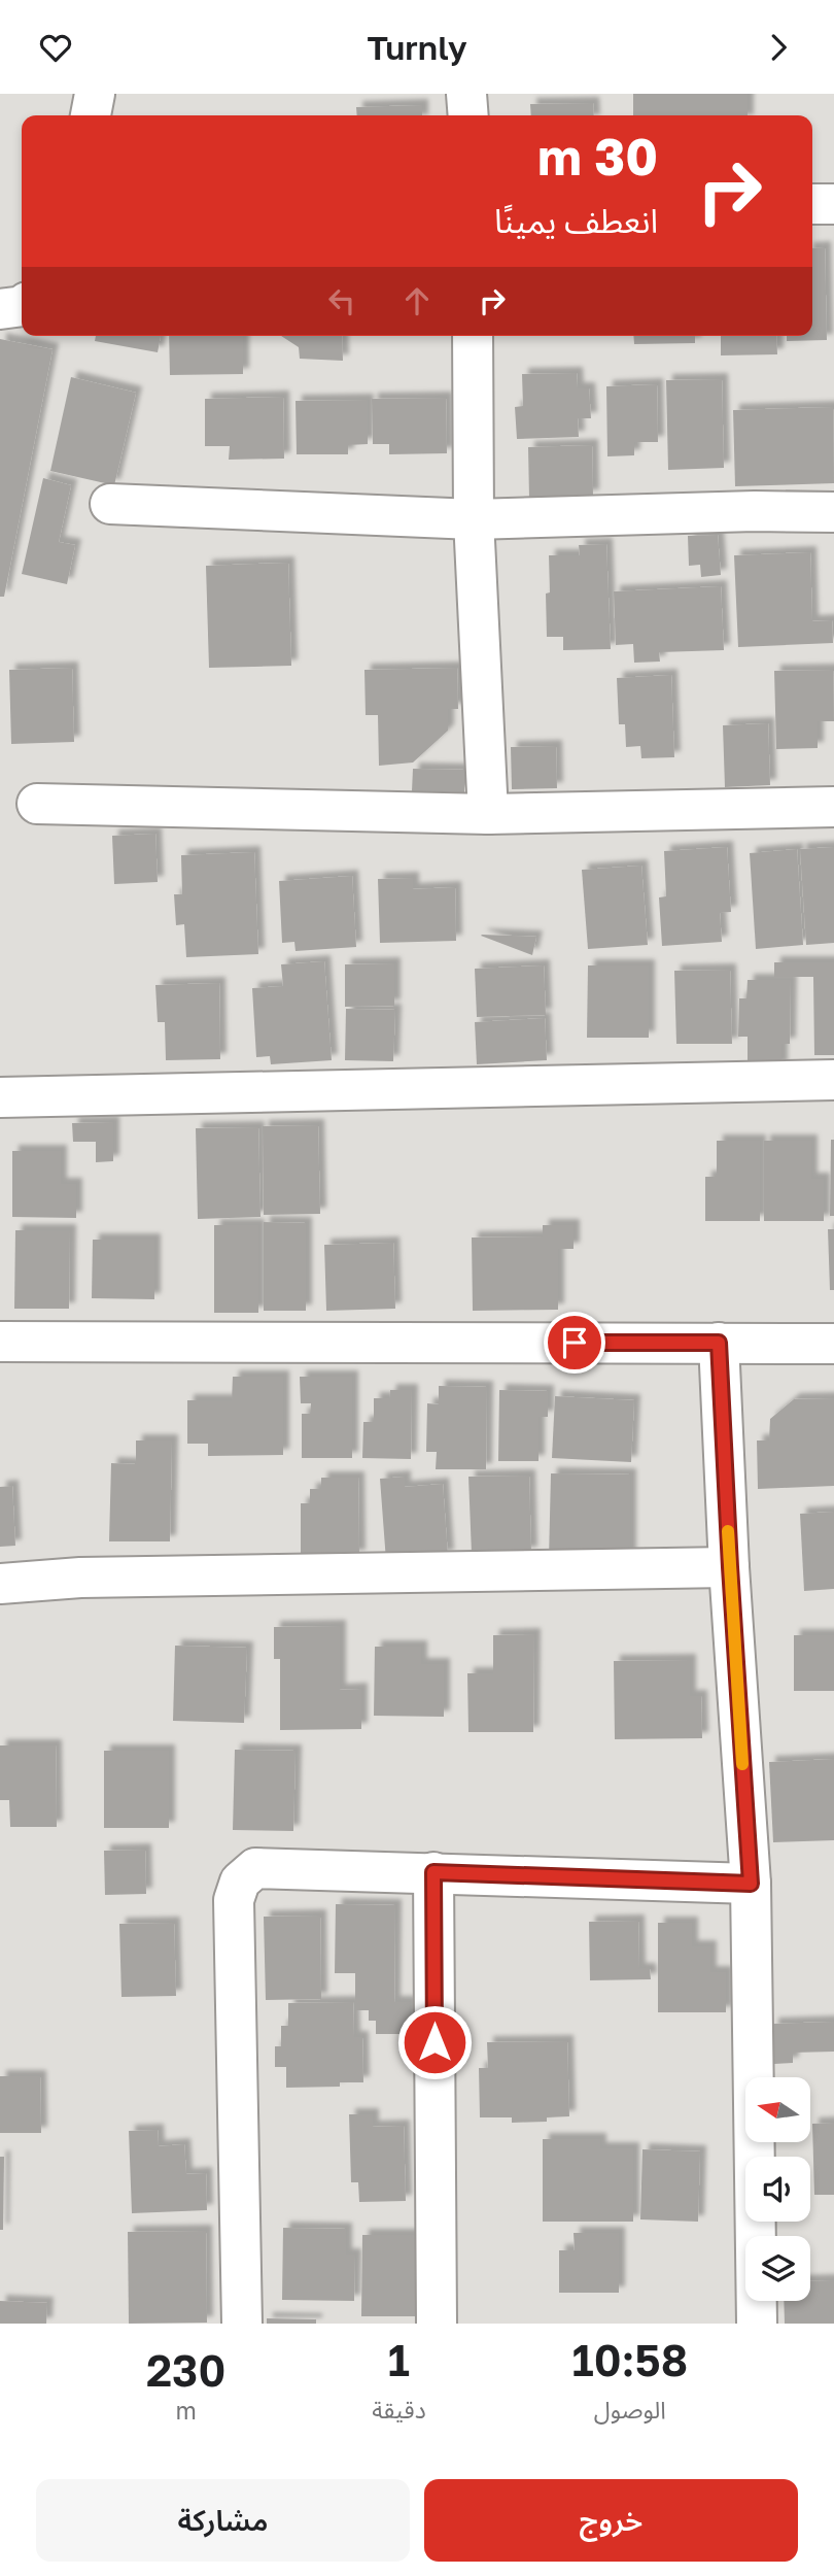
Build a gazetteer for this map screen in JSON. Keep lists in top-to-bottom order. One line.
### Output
{"north":"left","page":{"header":"Turnly","turn":["30 m","انعطف يمينًا"],"eta":["10:58","الوصول","1","دقيقة","230","m"],"buttons":["خروج","مشاركة"]}}
